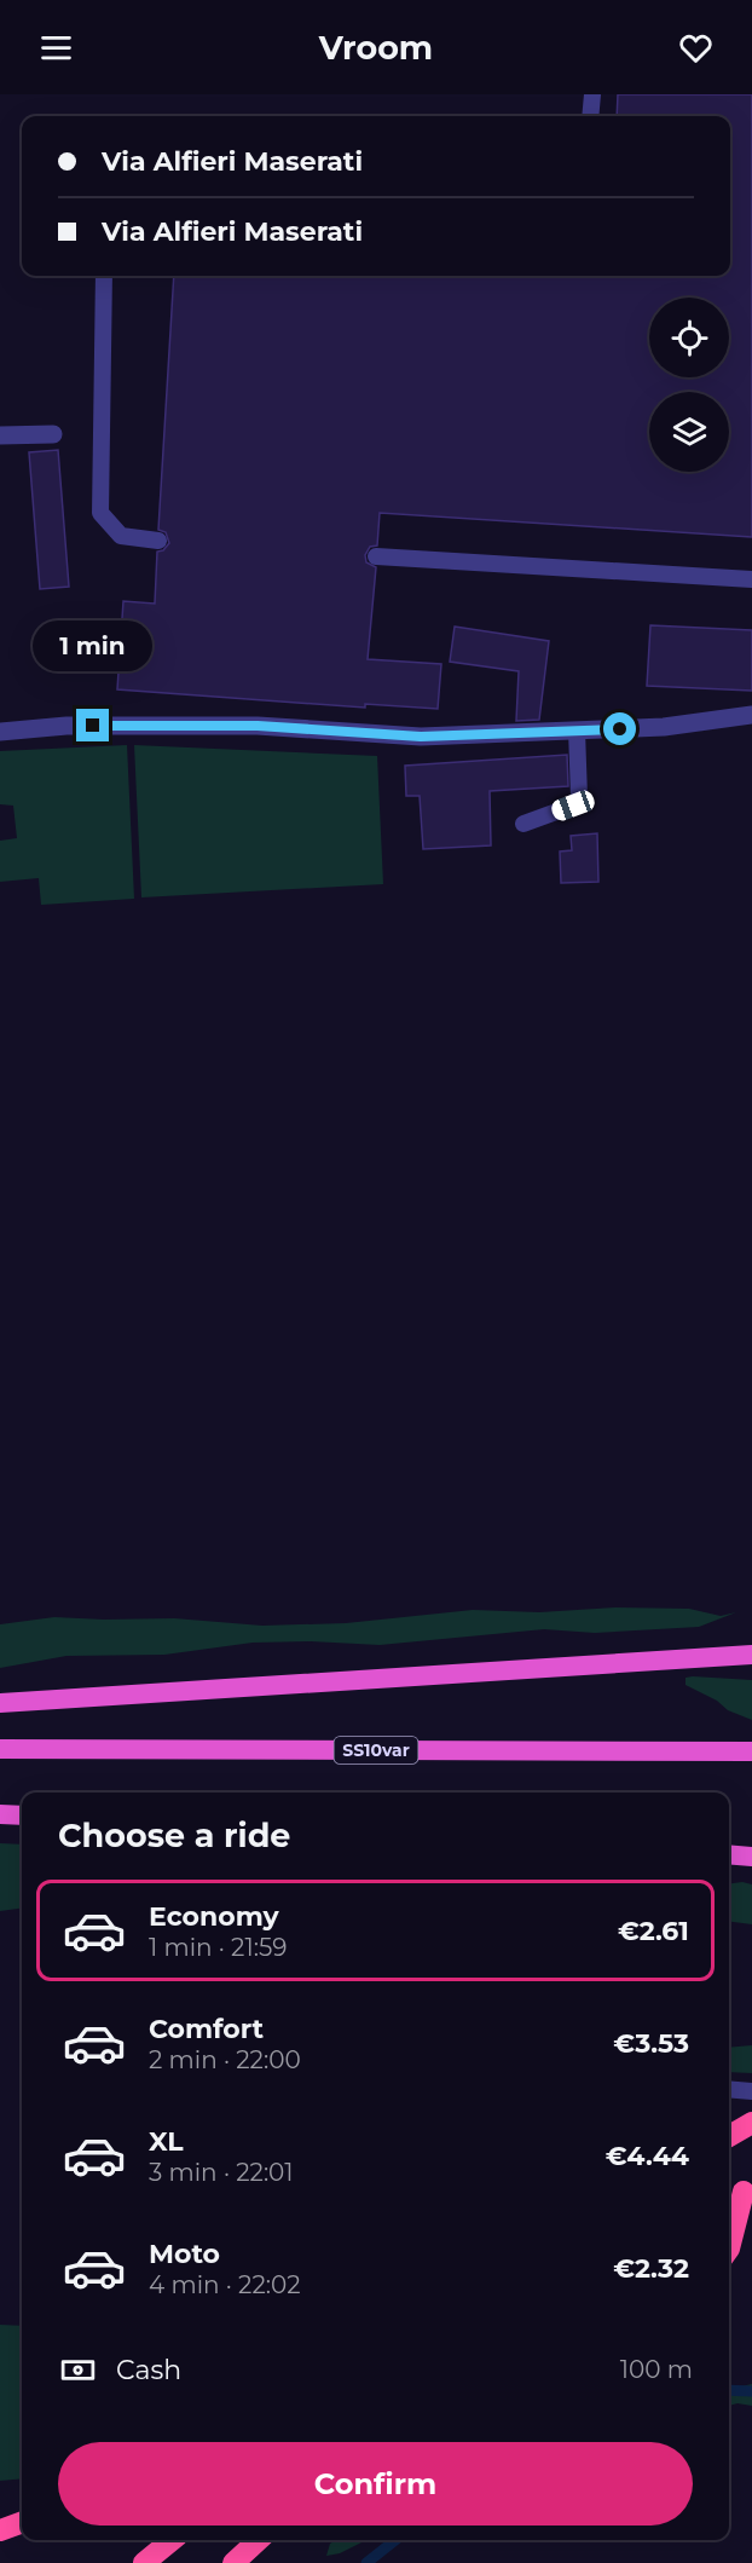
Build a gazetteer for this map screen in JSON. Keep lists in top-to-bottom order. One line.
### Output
{"streets":{"highway":["SS10var"]},"page":{"header":"Vroom","banner":["Via Alfieri Maserati","Via Alfieri Maserati"],"bubble":"1 min","heading":"Choose a ride","list":[{"name":"Economy","note":"1 min · 21:59","value":"€2.61"},{"name":"Comfort","note":"2 min · 22:00","value":"€3.53"},{"name":"XL","note":"3 min · 22:01","value":"€4.44"},{"name":"Moto","note":"4 min · 22:02","value":"€2.32"}],"pay":["Cash","100 m"],"buttons":"Confirm"}}
